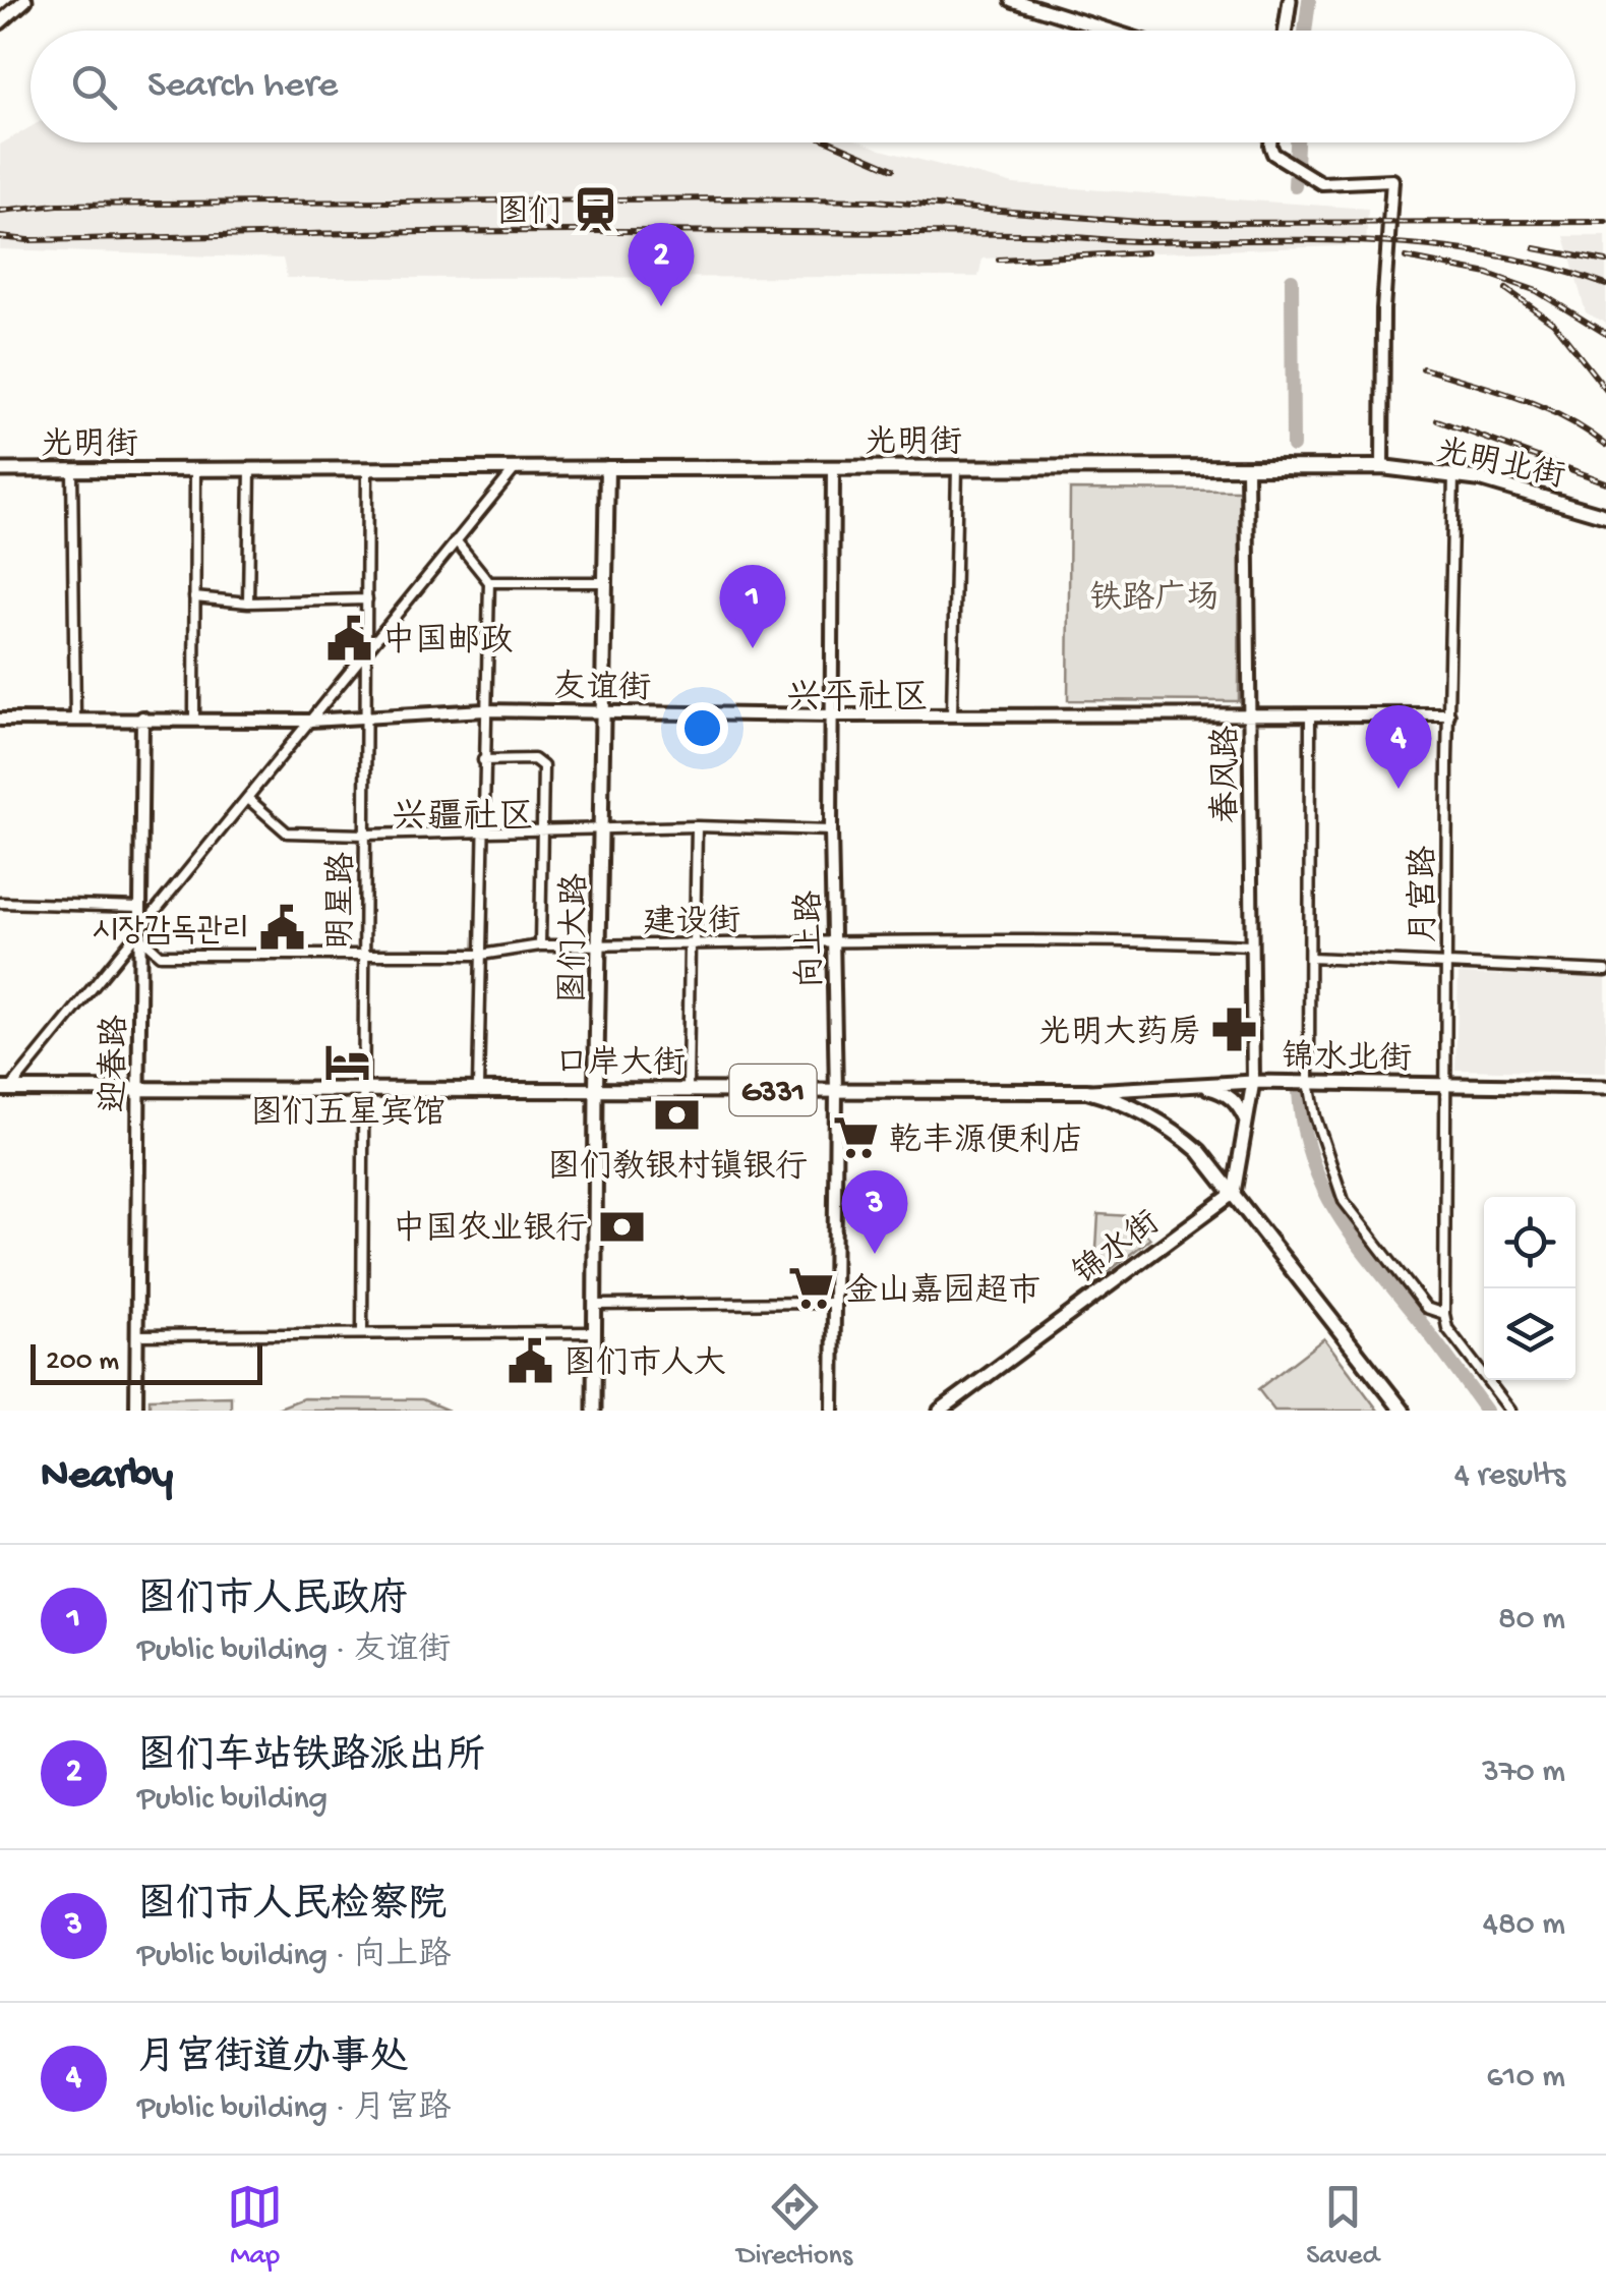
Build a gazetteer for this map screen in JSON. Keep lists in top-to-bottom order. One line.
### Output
{"streets":{"main road":["光明街","光明北街","图们大路","锦水北街","口岸大街","G331","锦水街"],"street":["友谊街","春风路","月宫路","明星路","建设街","向上路","迎春路"]},"crossings":[["光明街","光明北街"],["光明街","春风路"],["光明街","明星路"],["光明街","图们大路"],["光明街","向上路"],["光明北街","月宫路"],["友谊街","春风路"],["友谊街","月宫路"],["友谊街","明星路"],["友谊街","图们大路"],["友谊街","向上路"],["友谊街","迎春路"],["春风路","建设街"],["春风路","锦水北街"],["月宫路","锦水北街"],["明星路","建设街"],["明星路","口岸大街"],["建设街","图们大路"],["建设街","向上路"],["建设街","迎春路"],["图们大路","口岸大街"],["向上路","口岸大街"],["锦水北街","口岸大街"],["口岸大街","迎春路"],["口岸大街","锦水街"]],"districts":["兴平社区","兴疆社区"],"parks":["铁路广场"],"places":{"station":["图们"],"public building":["中国邮政","시장감독관리","图们市人大"],"pharmacy":["光明大药房"],"hotel":["图们五星宾馆"],"bank":["图们教银村镇银行","中国农业银行"],"supermarket":["乾丰源便利店","金山嘉园超市"]},"scale_bar":"200 m","page":{"search":"Search here","pins":["2","1","4","3"],"scale":"200 m","heading":["Nearby","4 results"],"list":[{"mark":"1","name":"图们市人民政府","note":"Public building · 友谊街","value":"80 m"},{"mark":"2","name":"图们车站铁路派出所","note":"Public building","value":"370 m"},{"mark":"3","name":"图们市人民检察院","note":"Public building · 向上路","value":"480 m"},{"mark":"4","name":"月宫街道办事处","note":"Public building · 月宫路","value":"610 m"}],"nav":["Map","Directions","Saved"]}}
